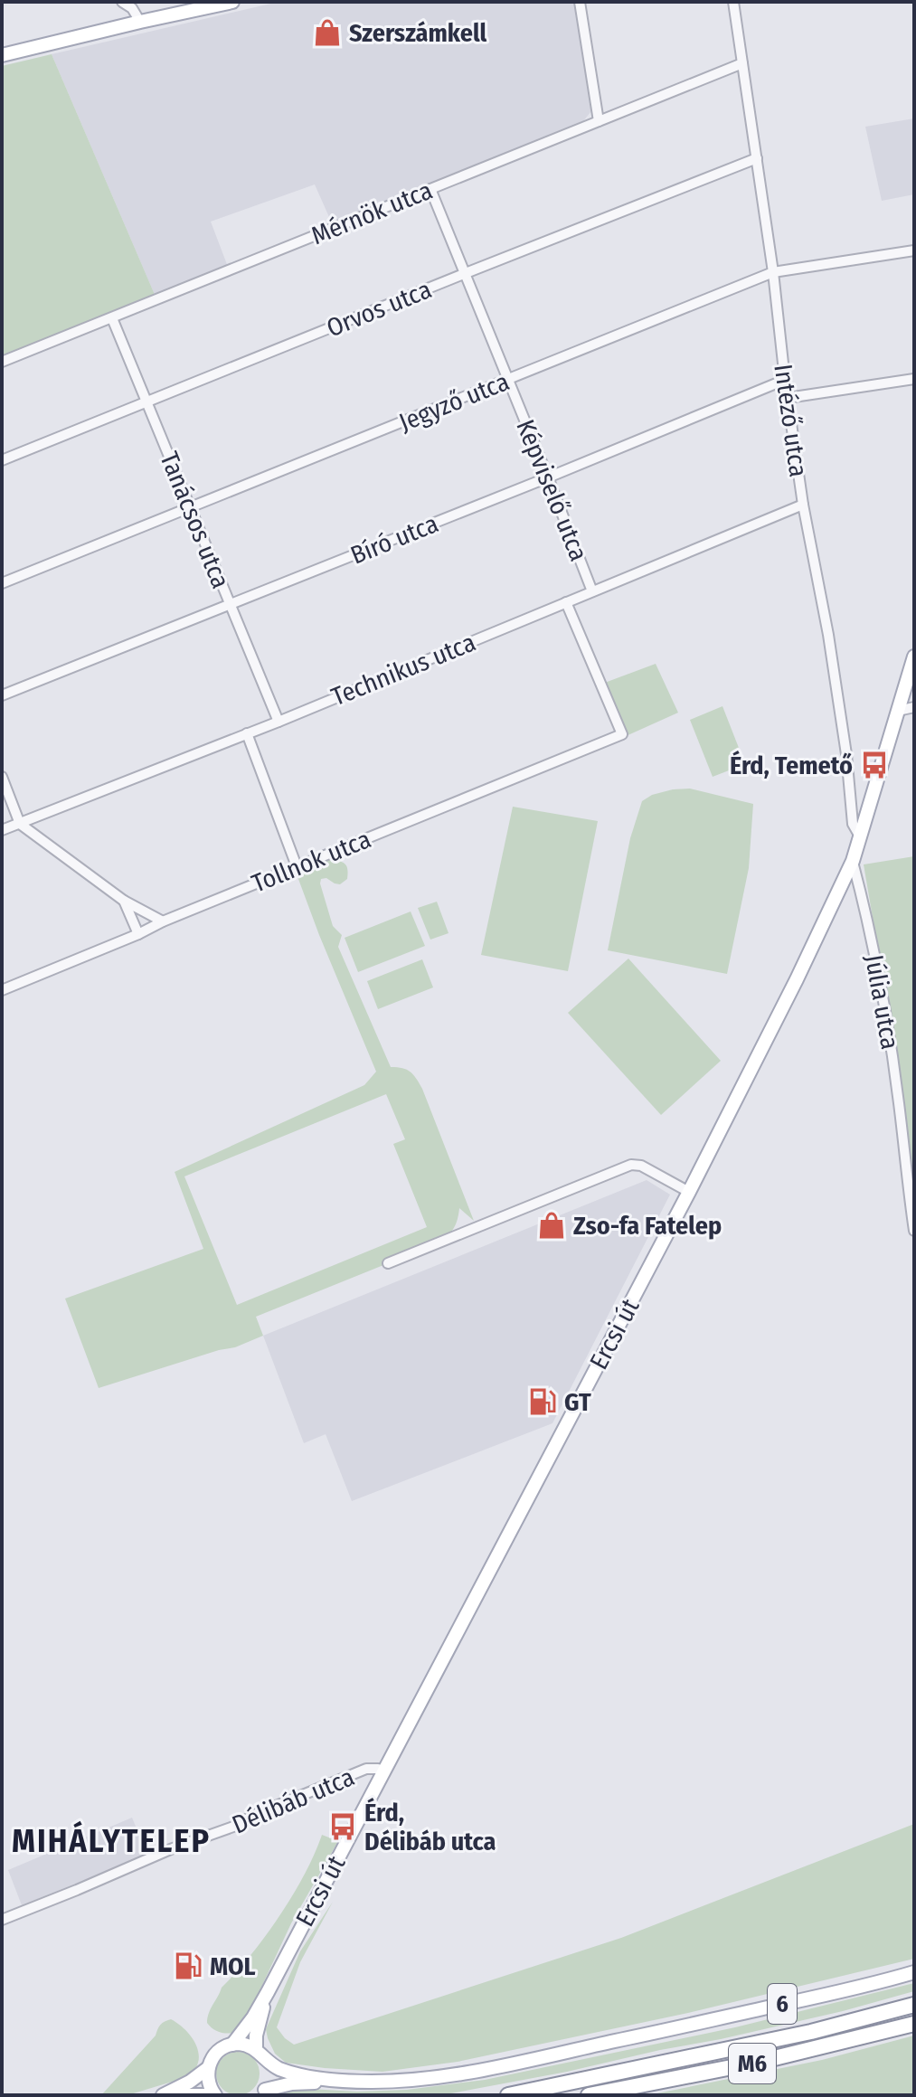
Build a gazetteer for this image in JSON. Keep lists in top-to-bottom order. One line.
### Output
{"streets":{"highway":["M6"],"main road":["Ercsi út","6"],"street":["Mérnök utca","Orvos utca","Jegyző utca","Intéző utca","Képviselő utca","Tanácsos utca","Bíró utca","Technikus utca","Tollnok utca","Júlia utca","Délibáb utca"]},"crossings":[["Mérnök utca","Intéző utca"],["Mérnök utca","Képviselő utca"],["Mérnök utca","Tanácsos utca"],["Orvos utca","Intéző utca"],["Orvos utca","Képviselő utca"],["Orvos utca","Tanácsos utca"],["Jegyző utca","Intéző utca"],["Jegyző utca","Képviselő utca"],["Jegyző utca","Tanácsos utca"],["Intéző utca","Bíró utca"],["Intéző utca","Technikus utca"],["Intéző utca","Ercsi út"],["Képviselő utca","Bíró utca"],["Képviselő utca","Technikus utca"],["Képviselő utca","Tollnok utca"],["Tanácsos utca","Bíró utca"],["Tanácsos utca","Technikus utca"],["Júlia utca","Ercsi út"],["Ercsi út","Délibáb utca"],["Ercsi út","6"]],"districts":["MIHÁLYTELEP"],"places":{"shop":["Szerszámkell","Zso-fa Fatelep"],"bus stop":["Érd, Temető","Érd, Délibáb utca"],"fuel station":["GT","MOL"]}}
